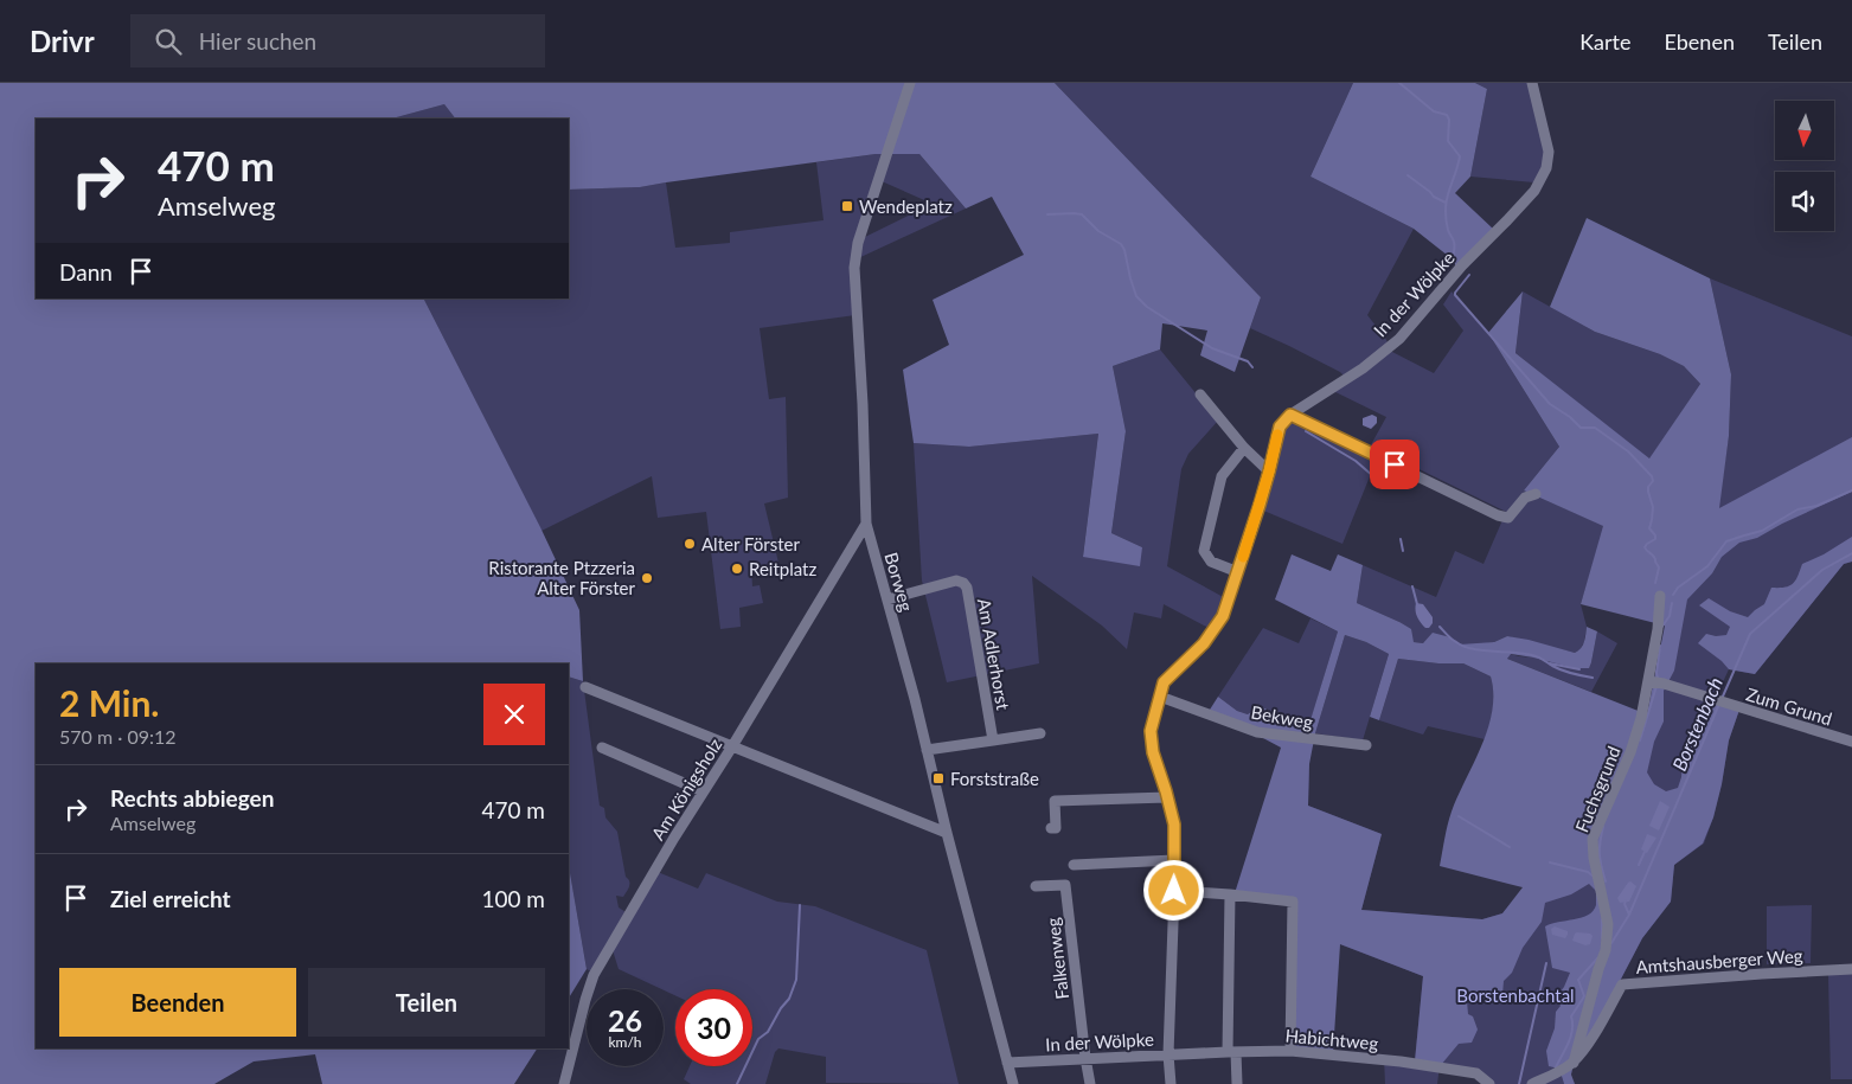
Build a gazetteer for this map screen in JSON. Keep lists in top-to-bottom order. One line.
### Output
{"streets":{"street":["In der Wölpke","Borweg","Am Adlerhorst","Zum Grund","Bekweg","Am Königsholz","Fuchsgrund","Falkenweg","Amtshausberger Weg","Habichtweg"]},"crossings":[["In der Wölpke","Borweg"],["In der Wölpke","Bekweg"],["In der Wölpke","Falkenweg"],["In der Wölpke","Habichtweg"],["Borweg","Am Adlerhorst"],["Borweg","Am Königsholz"],["Zum Grund","Fuchsgrund"],["Fuchsgrund","Amtshausberger Weg"]],"water":["Borstenbach"],"parks":["Borstenbachtal"],"places":{"transit":["Wendeplatz","Forststraße"],"other":["Alter Förster","Reitplatz","Ristorante Ptzzeria Alter Förster"]},"north":"bottom","page":{"header":"Drivr","search":"Hier suchen","nav":["Karte","Ebenen","Teilen"],"turn":["470 m","Amselweg"],"then":"Dann","heading":["2 Min.","570 m · 09:12"],"list":[{"name":"Rechts abbiegen","note":"Amselweg","value":"470 m"},{"name":"Ziel erreicht","value":"100 m"}],"buttons":["Beenden","Teilen"],"speed":"26 km/h","limit":"30"}}
